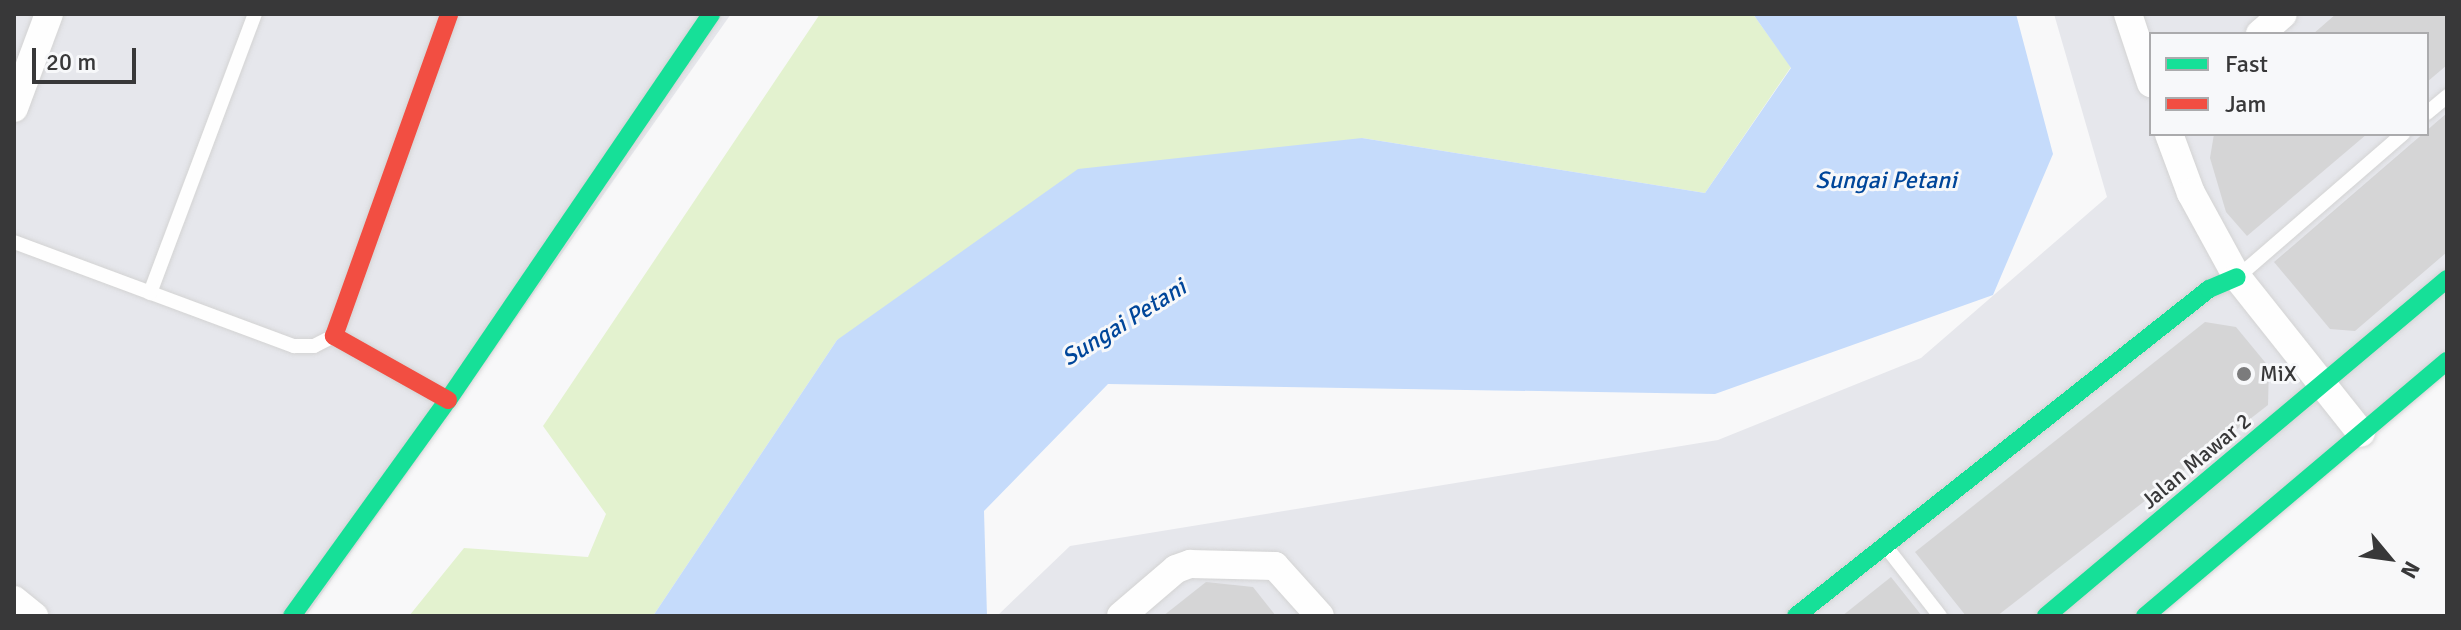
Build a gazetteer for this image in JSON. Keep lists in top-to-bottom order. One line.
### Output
{"streets":{"street":["Jalan Mawar 2"]},"water":["Sungai Petani"],"places":["MiX"],"legend":["Fast","Jam"],"scale_bar":"20 m","north":"bottom right"}
